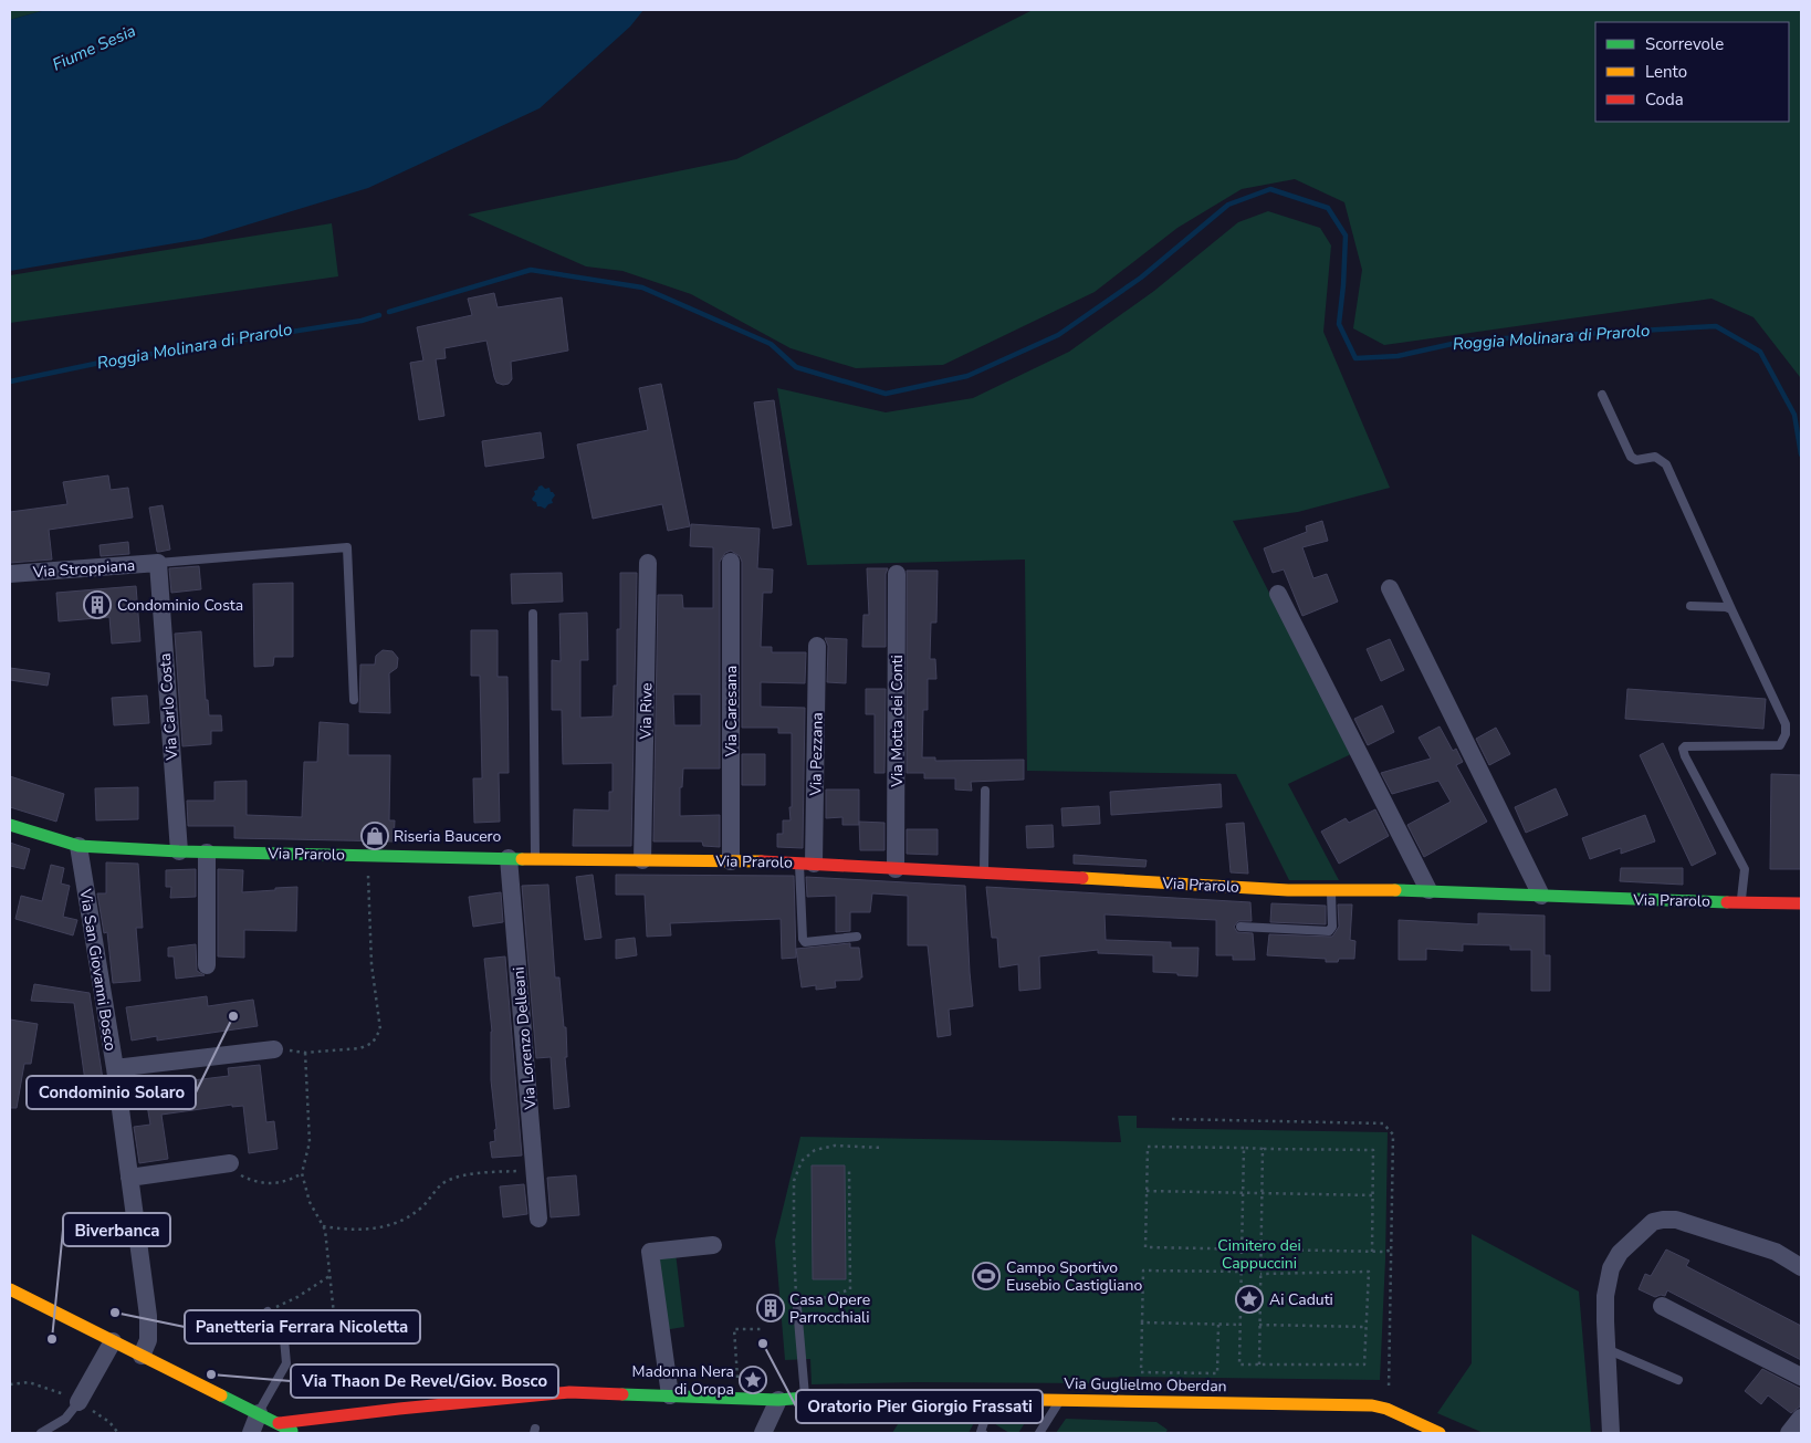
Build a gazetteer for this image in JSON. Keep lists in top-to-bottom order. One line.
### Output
{"streets":{"street":["Via Stroppiana","Via Carlo Costa","Via Rive","Via Caresana","Via Motta dei Conti","Via Pezzana","Via Prarolo","Via San Giovanni Bosco","Via Lorenzo Delleani","Via Guglielmo Oberdan"]},"crossings":[["Via Stroppiana","Via Carlo Costa"],["Via Carlo Costa","Via Prarolo"],["Via Rive","Via Prarolo"],["Via Caresana","Via Prarolo"],["Via Motta dei Conti","Via Prarolo"],["Via Pezzana","Via Prarolo"],["Via Prarolo","Via San Giovanni Bosco"],["Via Prarolo","Via Lorenzo Delleani"]],"water":["Fiume Sesia","Roggia Molinara di Prarolo"],"parks":["Cimitero dei Cappuccini"],"places":{"building":["Condominio Costa","Casa Opere Parrocchiali"],"shop":["Riseria Baucero"],"other":["Condominio Solaro","Panetteria Ferrara Nicoletta","Biverbanca","Oratorio Pier Giorgio Frassati","Via Thaon De Revel/Giov. Bosco"],"sports":["Campo Sportivo Eusebio Castigliano"],"place":["Ai Caduti","Madonna Nera di Oropa"]},"legend":["Scorrevole","Lento","Coda"]}
